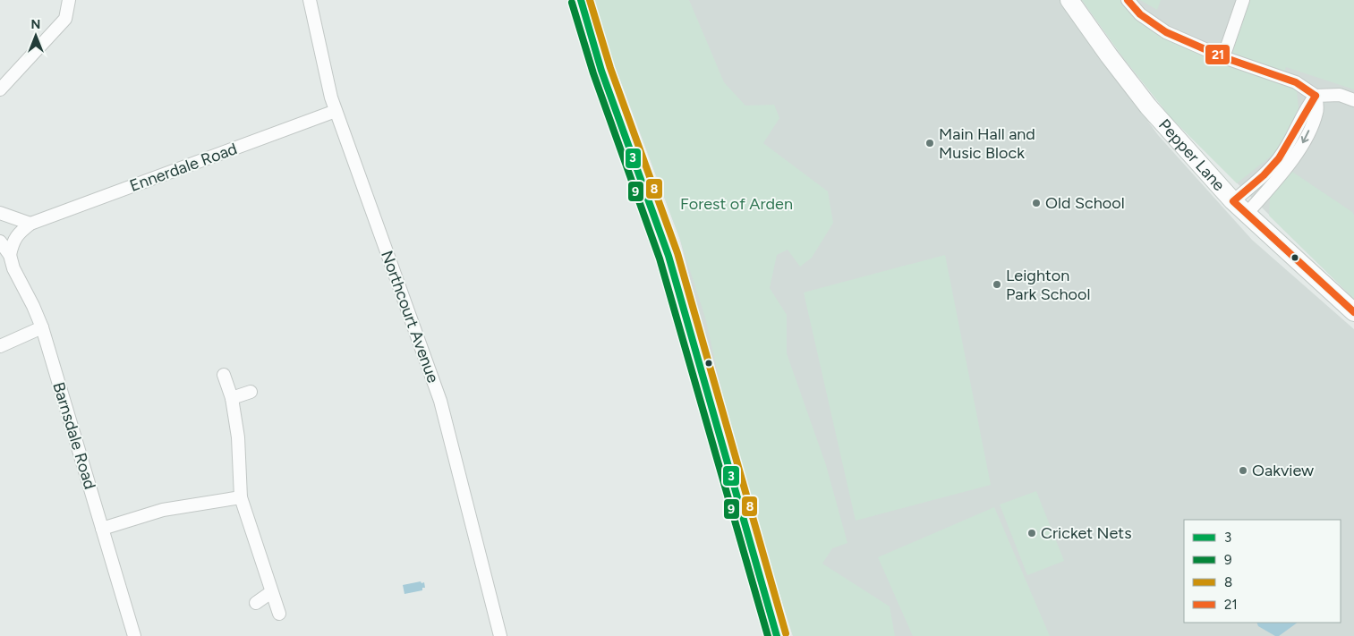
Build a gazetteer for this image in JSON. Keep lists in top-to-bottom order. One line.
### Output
{"streets":{"street":["Pepper Lane","Ennerdale Road","Northcourt Avenue","Barnsdale Road"]},"crossings":[["Ennerdale Road","Northcourt Avenue"],["Ennerdale Road","Barnsdale Road"]],"parks":["Forest of Arden"],"places":["Main Hall and Music Block","Old School","Leighton Park School","Oakview","Cricket Nets"],"lines":["transit line 3","transit line 8","transit line 21","transit line 9"],"legend":["3","9","8","21"],"north":"top"}
